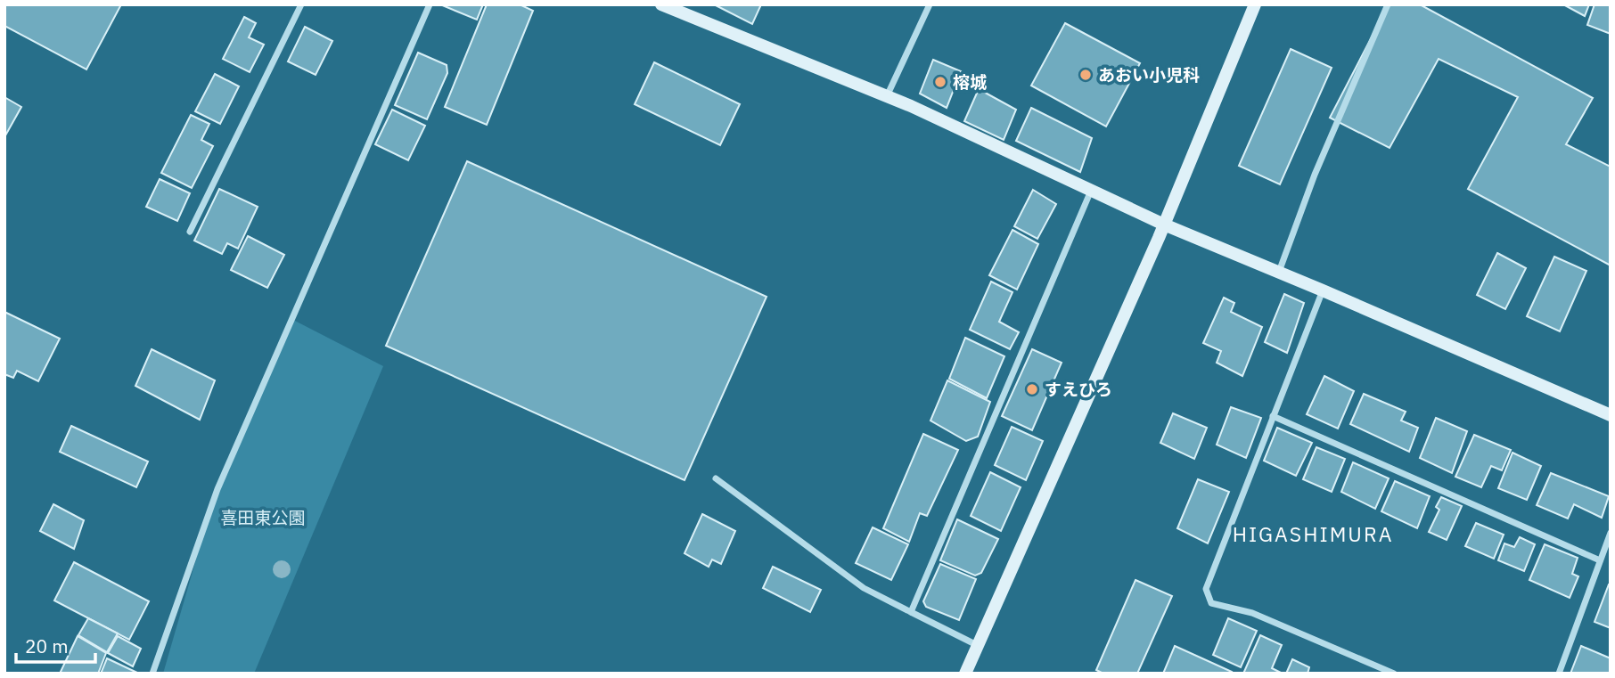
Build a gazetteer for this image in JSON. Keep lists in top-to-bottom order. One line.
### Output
{"districts":["HIGASHIMURA"],"parks":["喜田東公園"],"places":["あおい小児科","榕城","すえひろ"],"scale_bar":"20 m"}
